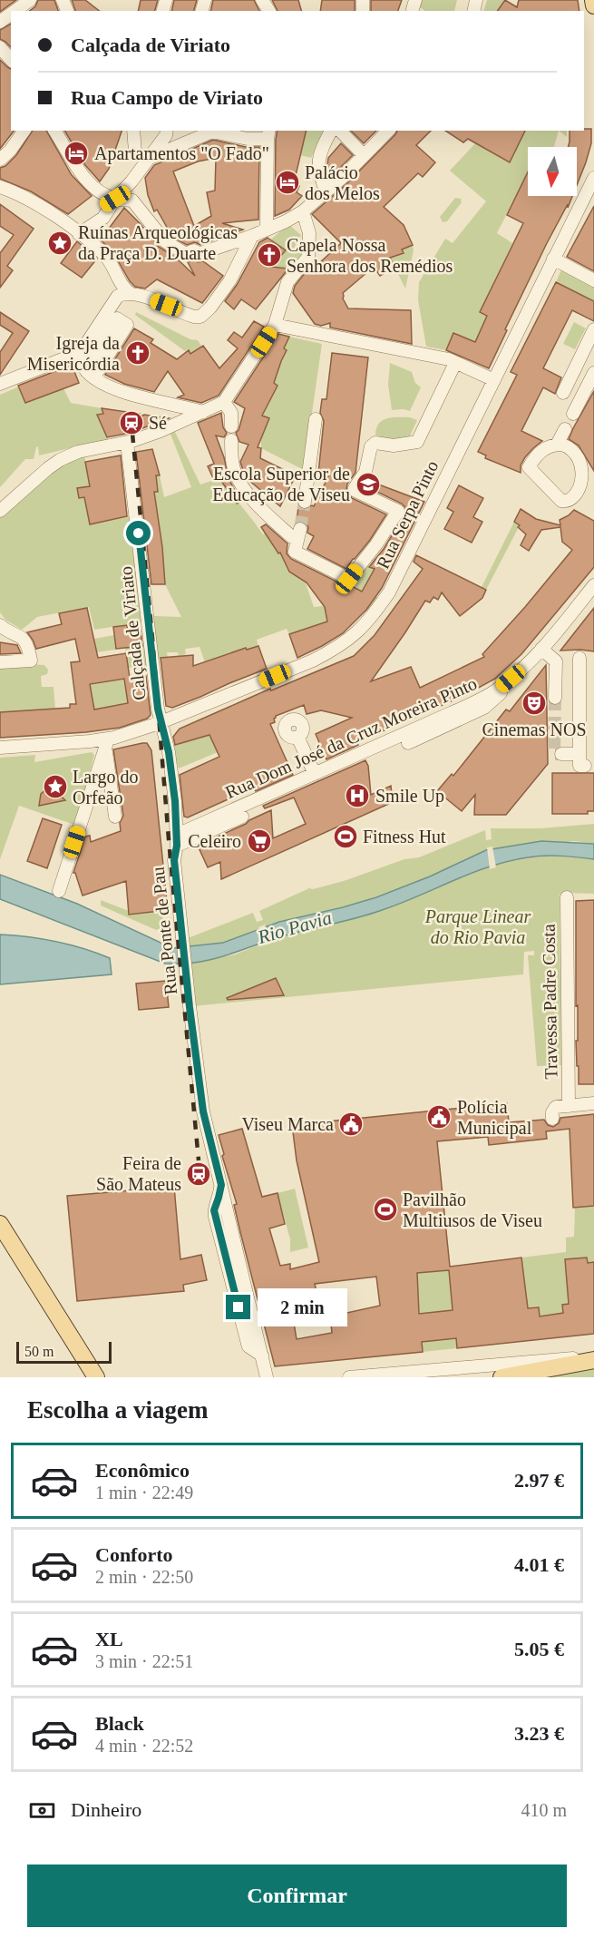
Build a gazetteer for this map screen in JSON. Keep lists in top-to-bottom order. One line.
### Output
{"streets":{"street":["Rua Serpa Pinto","Calçada de Viriato","Rua Dom José da Cruz Moreira Pinto","Rua Ponte de Pau","Travessa Padre Costa"]},"crossings":[["Rua Serpa Pinto","Calçada de Viriato"],["Rua Serpa Pinto","Rua Ponte de Pau"],["Calçada de Viriato","Rua Ponte de Pau"],["Rua Dom José da Cruz Moreira Pinto","Rua Ponte de Pau"]],"water":["Rio Pavia"],"parks":["Parque Linear do Rio Pavia"],"places":{"hotel":["Apartamentos \"O Fado\"","Palácio dos Melos"],"place":["Ruínas Arqueológicas da Praça D. Duarte","Largo do Orfeão"],"church":["Capela Nossa Senhora dos Remédios","Igreja da Misericórdia"],"station":["Sé","Feira de São Mateus"],"school or university":["Escola Superior de Educação de Viseu"],"theatre":["Cinemas NOS"],"hospital":["Smile Up"],"sports":["Fitness Hut","Pavilhão Multiusos de Viseu"],"supermarket":["Celeiro"],"public building":["Polícia Municipal","Viseu Marca"]},"scale_bar":"50 m","north":"bottom","page":{"banner":["Calçada de Viriato","Rua Campo de Viriato"],"bubble":"2 min","scale":"50 m","heading":"Escolha a viagem","list":[{"name":"Econômico","note":"1 min · 22:49","value":"2.97 €"},{"name":"Conforto","note":"2 min · 22:50","value":"4.01 €"},{"name":"XL","note":"3 min · 22:51","value":"5.05 €"},{"name":"Black","note":"4 min · 22:52","value":"3.23 €"}],"pay":["Dinheiro","410 m"],"buttons":"Confirmar"}}
